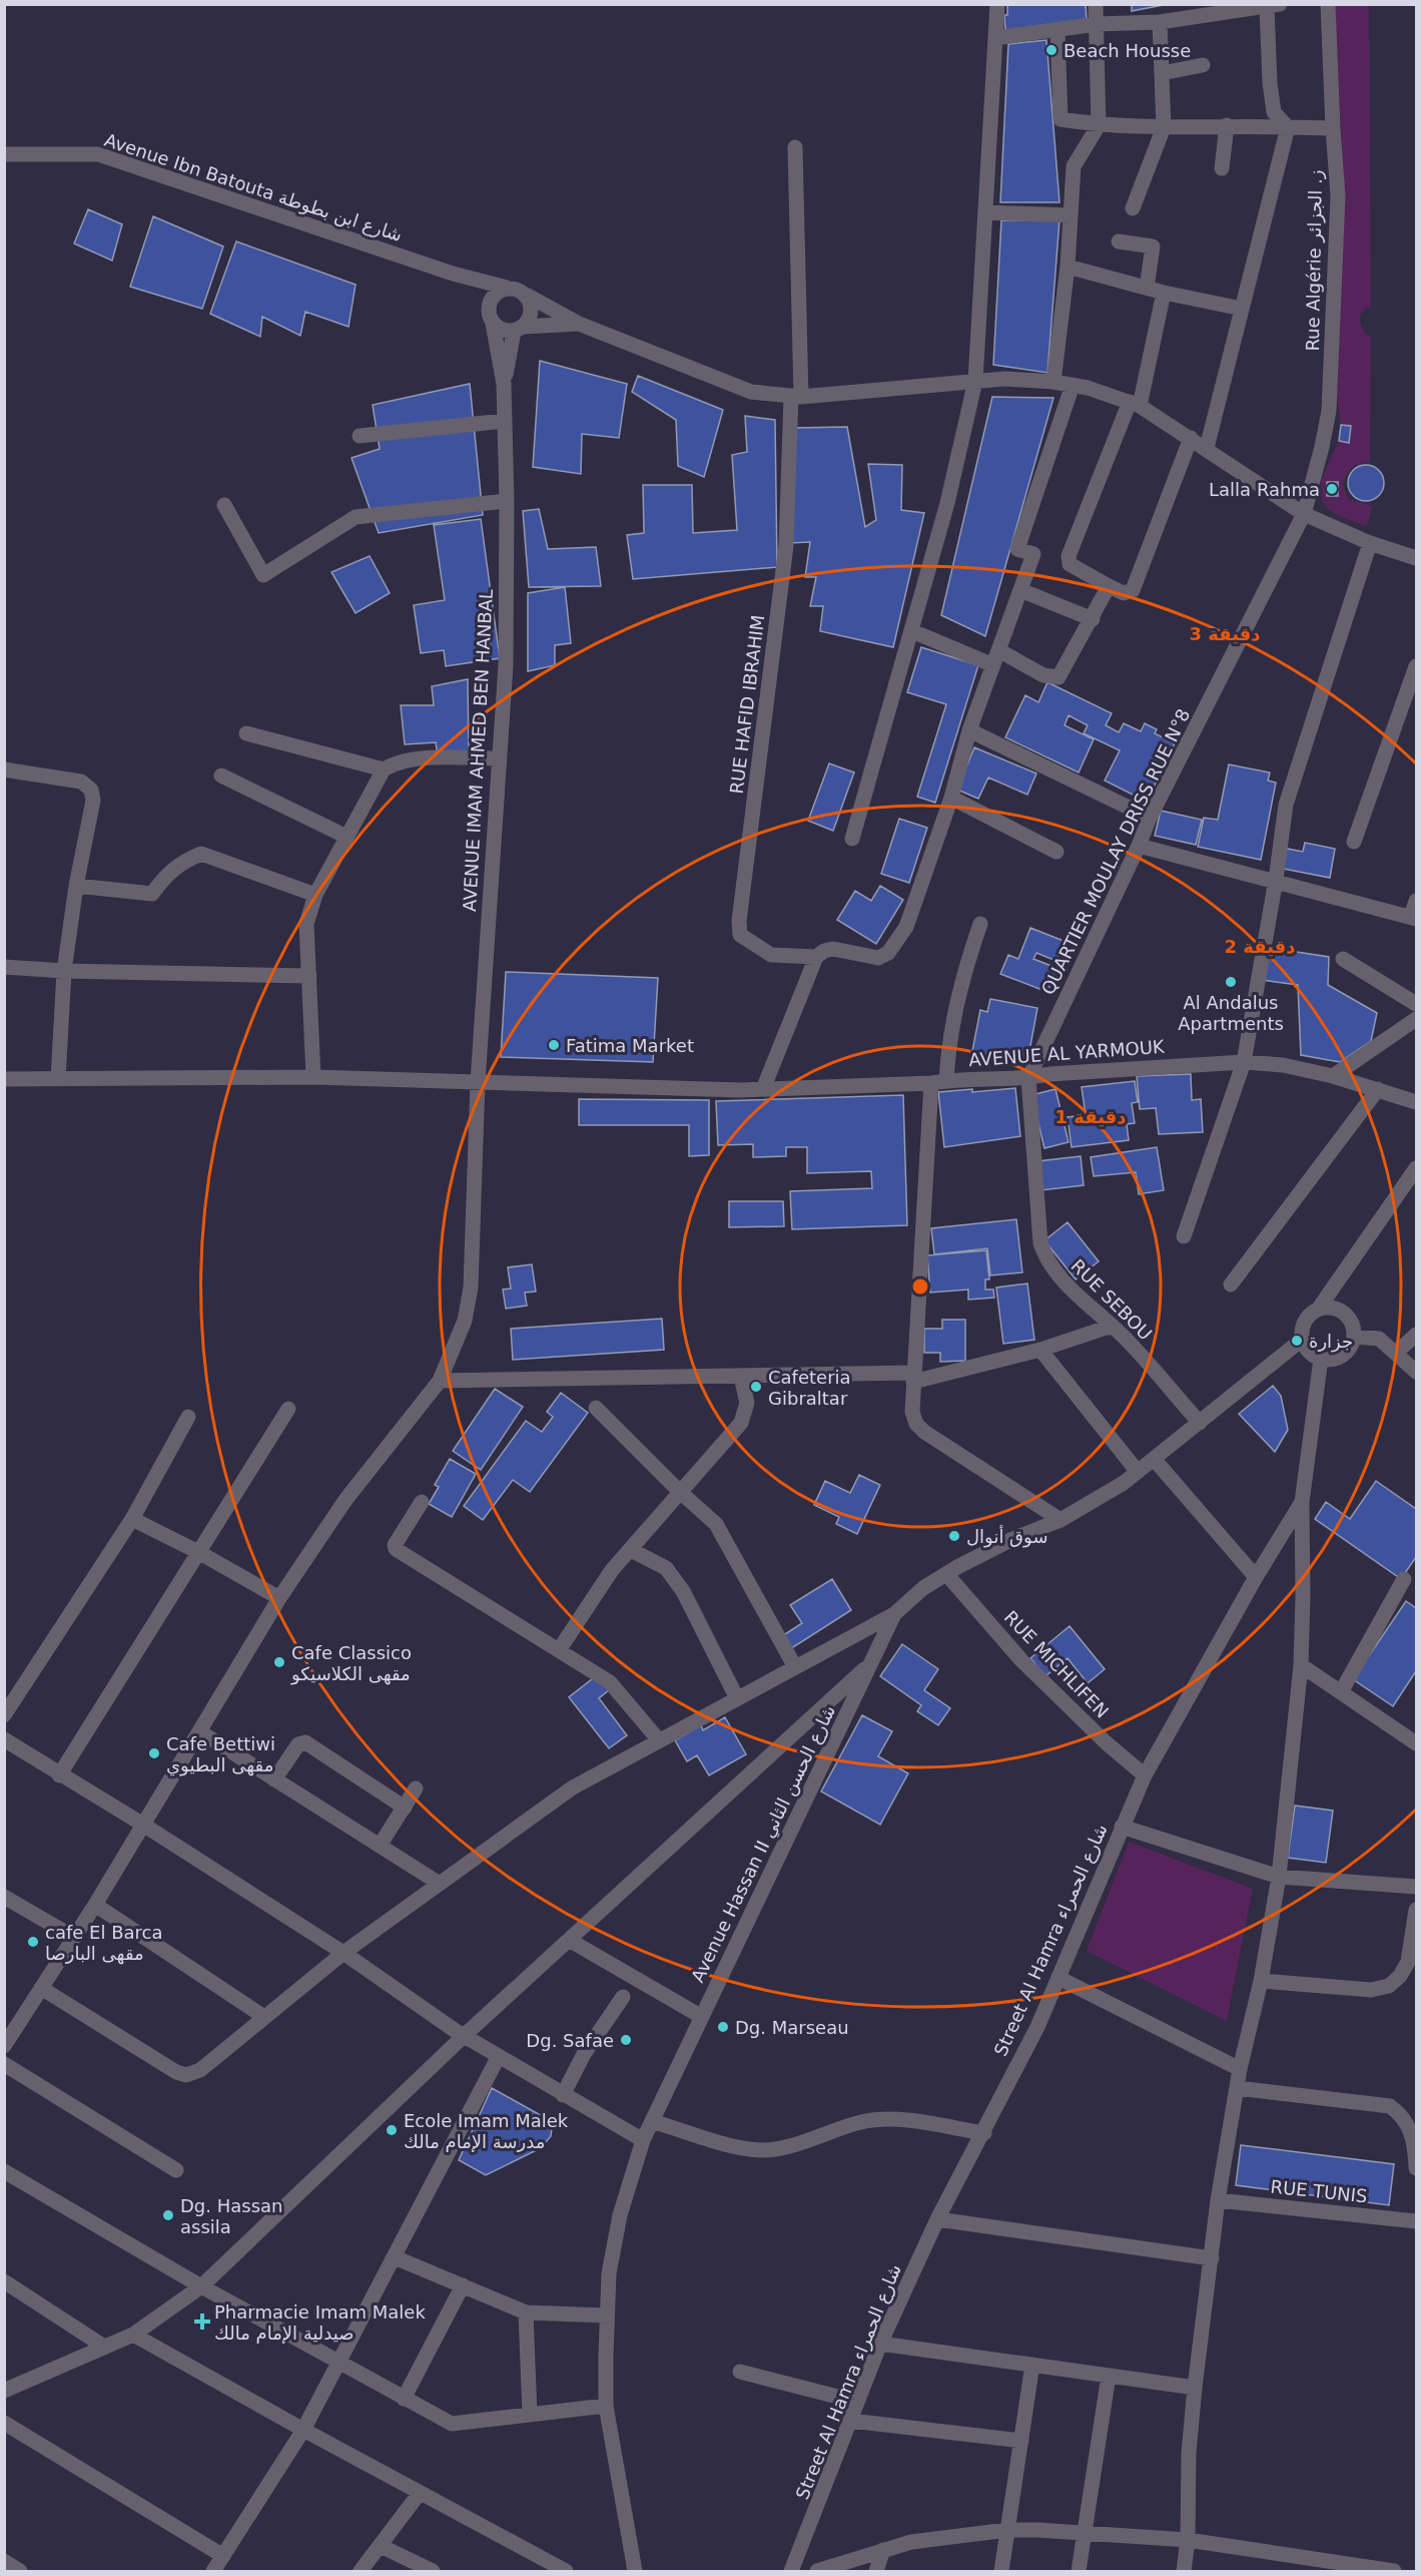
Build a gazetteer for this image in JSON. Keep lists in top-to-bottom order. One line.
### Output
{"streets":{"street":["Avenue Ibn Batouta شارع ابن بطوطة","Rue Algérie ز. الجزائر","RUE HAFID IBRAHIM","AVENUE IMAM AHMED BEN HANBAL","QUARTIER MOULAY DRISS RUE N°8","AVENUE AL YARMOUK","RUE SEBOU","RUE MICHLIFEN","Avenue Hassan II شارع الحسن الثاني","Street Al Hamra شارع الحمراء","RUE TUNIS"]},"crossings":[["Avenue Ibn Batouta شارع ابن بطوطة","AVENUE IMAM AHMED BEN HANBAL"],["Rue Algérie ز. الجزائر","QUARTIER MOULAY DRISS RUE N°8"],["AVENUE IMAM AHMED BEN HANBAL","AVENUE AL YARMOUK"],["QUARTIER MOULAY DRISS RUE N°8","AVENUE AL YARMOUK"],["QUARTIER MOULAY DRISS RUE N°8","RUE SEBOU"],["AVENUE AL YARMOUK","RUE SEBOU"],["RUE SEBOU","Avenue Hassan II شارع الحسن الثاني"],["RUE MICHLIFEN","Avenue Hassan II شارع الحسن الثاني"],["RUE MICHLIFEN","Street Al Hamra شارع الحمراء"],["Avenue Hassan II شارع الحسن الثاني","Street Al Hamra شارع الحمراء"]],"places":{"other":["Beach Housse","Lalla Rahma","Al Andalus Apartments","Fatima Market","جزارة","Cafeteria Gibraltar","سوق أنوال","Cafe Classico مقهى الكلاسيكو","Cafe Bettiwi مقهى البطيوي","cafe El Barca مقهى البارصا","Dg. Marseau","Dg. Safae","Ecole Imam Malek مدرسة الإمام مالك","Dg. Hassan assila"],"health":["Pharmacie Imam Malek صيدلية الإمام مالك"]},"rings":["3 دقيقة","2 دقيقة","1 دقيقة"]}
